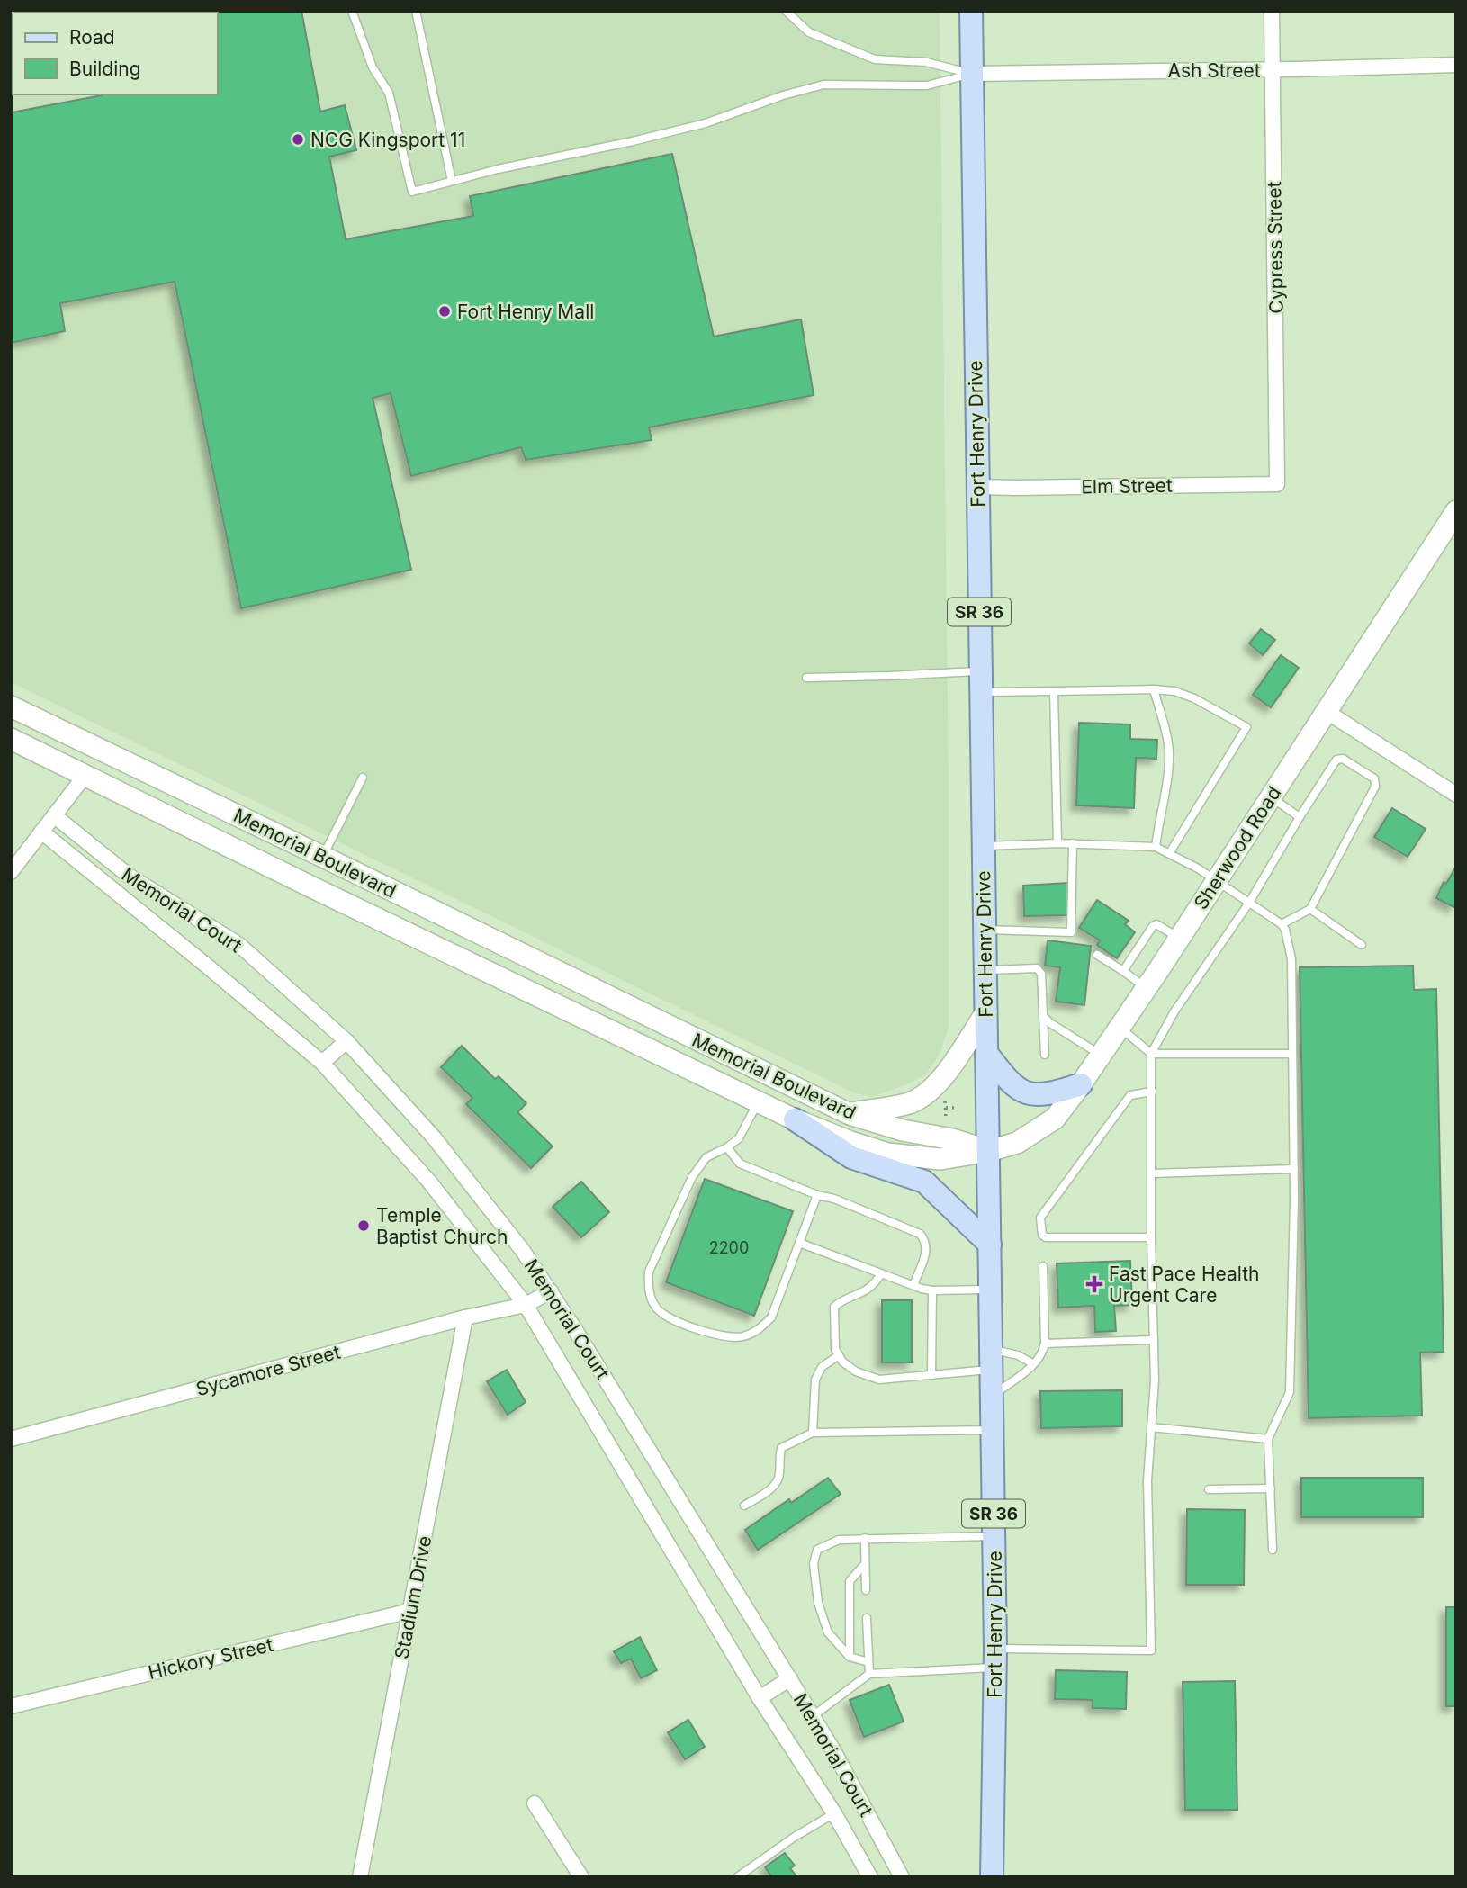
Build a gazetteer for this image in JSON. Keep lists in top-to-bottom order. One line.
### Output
{"streets":{"main road":["Fort Henry Drive","SR 36","Sherwood Road","Memorial Boulevard"],"street":["Ash Street","Cypress Street","Elm Street","Memorial Court","Sycamore Street","Stadium Drive","Hickory Street"]},"crossings":[["Ash Street","Cypress Street"],["Ash Street","Fort Henry Drive"],["Cypress Street","Elm Street"],["Fort Henry Drive","Elm Street"],["Fort Henry Drive","Sherwood Road"],["Fort Henry Drive","Memorial Boulevard"],["Sherwood Road","Memorial Boulevard"],["Memorial Court","Sycamore Street"],["Sycamore Street","Stadium Drive"],["Stadium Drive","Hickory Street"]],"places":{"other":["NCG Kingsport 11","Fort Henry Mall","Temple Baptist Church"],"health":["Fast Pace Health Urgent Care"]},"house_numbers":["2200"],"legend":["Road","Building"]}
